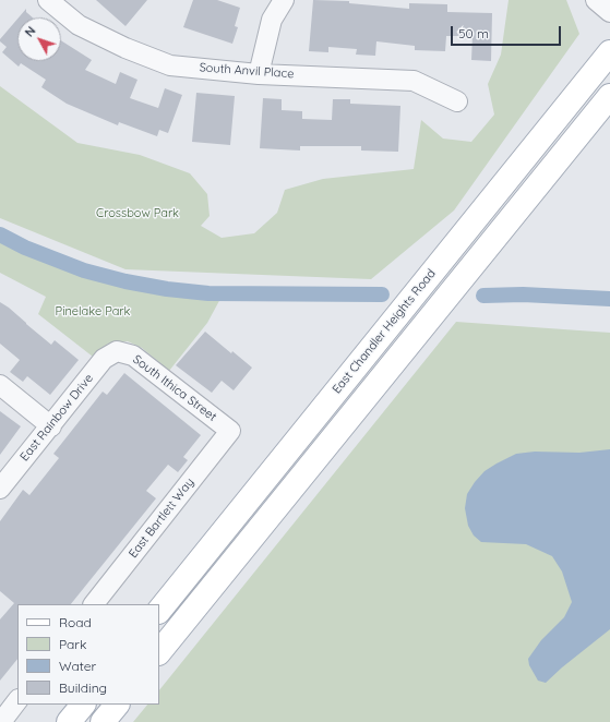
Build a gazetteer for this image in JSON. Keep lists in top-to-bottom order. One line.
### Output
{"streets":{"main road":["East Chandler Heights Road"],"street":["South Anvil Place","South Ithica Street","East Rainbow Drive","East Bartlett Way"]},"crossings":[["South Ithica Street","East Rainbow Drive"],["South Ithica Street","East Bartlett Way"]],"parks":["Crossbow Park","Pinelake Park"],"legend":["Road","Park","Water","Building"],"scale_bar":"50 m","north":"top left"}
